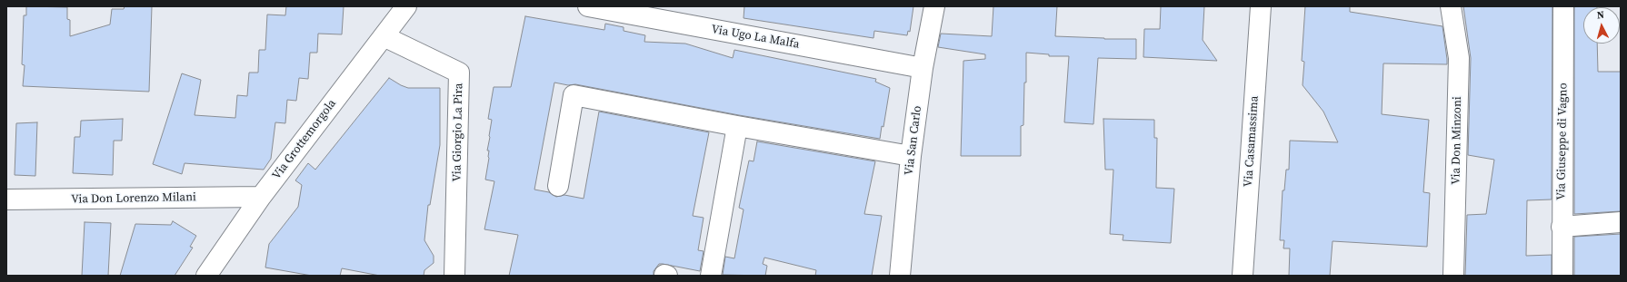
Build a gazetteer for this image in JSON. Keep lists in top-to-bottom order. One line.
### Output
{"streets":{"street":["Via Ugo La Malfa","Via Giorgio La Pira","Via Grottemorgola","Via San Carlo","Via Don Minzoni","Via Casamassima","Via Giuseppe di Vagno","Via Don Lorenzo Milani"]},"crossings":[["Via Ugo La Malfa","Via San Carlo"],["Via Giorgio La Pira","Via Grottemorgola"],["Via Grottemorgola","Via Don Lorenzo Milani"]],"north":"top"}
